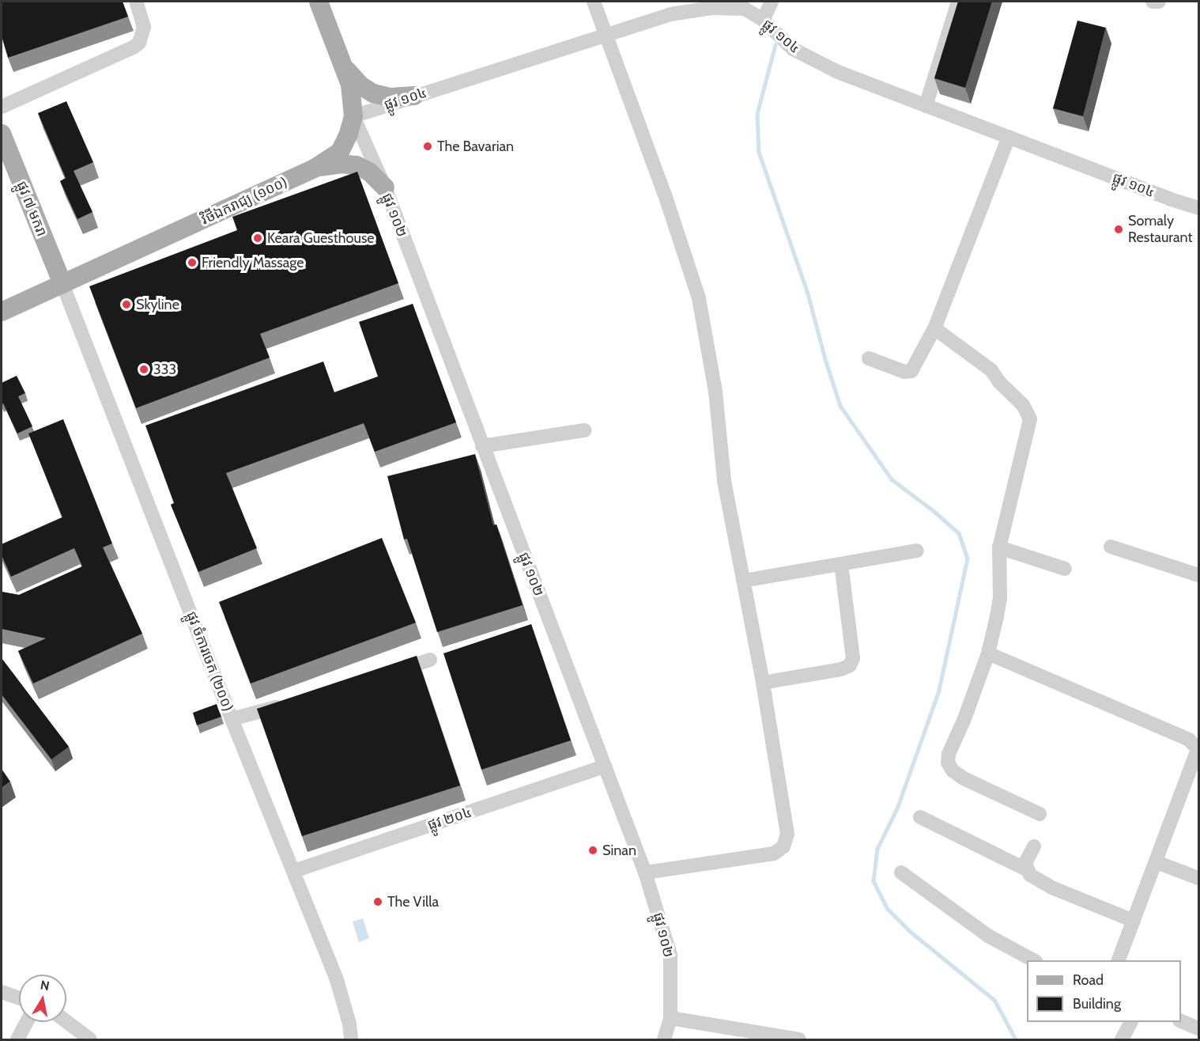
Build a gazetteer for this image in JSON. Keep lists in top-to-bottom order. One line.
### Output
{"streets":{"main road":["វិថីឯករាជ្យ (១០០)","ផ្លូវ ៧ មករា"],"street":["ផ្លូវ ១០៤","ផ្លូវ ១០២","ផ្លូវ ចំការចេក (២០០)","ផ្លូវ ២០៤"]},"crossings":[["ផ្លូវ ១០៤","វិថីឯករាជ្យ (១០០)"],["ផ្លូវ ១០៤","ផ្លូវ ១០២"],["វិថីឯករាជ្យ (១០០)","ផ្លូវ ៧ មករា"],["វិថីឯករាជ្យ (១០០)","ផ្លូវ ១០២"],["វិថីឯករាជ្យ (១០០)","ផ្លូវ ចំការចេក (២០០)"],["ផ្លូវ ៧ មករា","ផ្លូវ ចំការចេក (២០០)"],["ផ្លូវ ១០២","ផ្លូវ ២០៤"],["ផ្លូវ ចំការចេក (២០០)","ផ្លូវ ២០៤"]],"places":["The Bavarian","Somaly Restaurant","Keara Guesthouse","Friendly Massage","Skyline","333","Sinan","The Villa"],"legend":["Road","Building"],"north":"top"}
